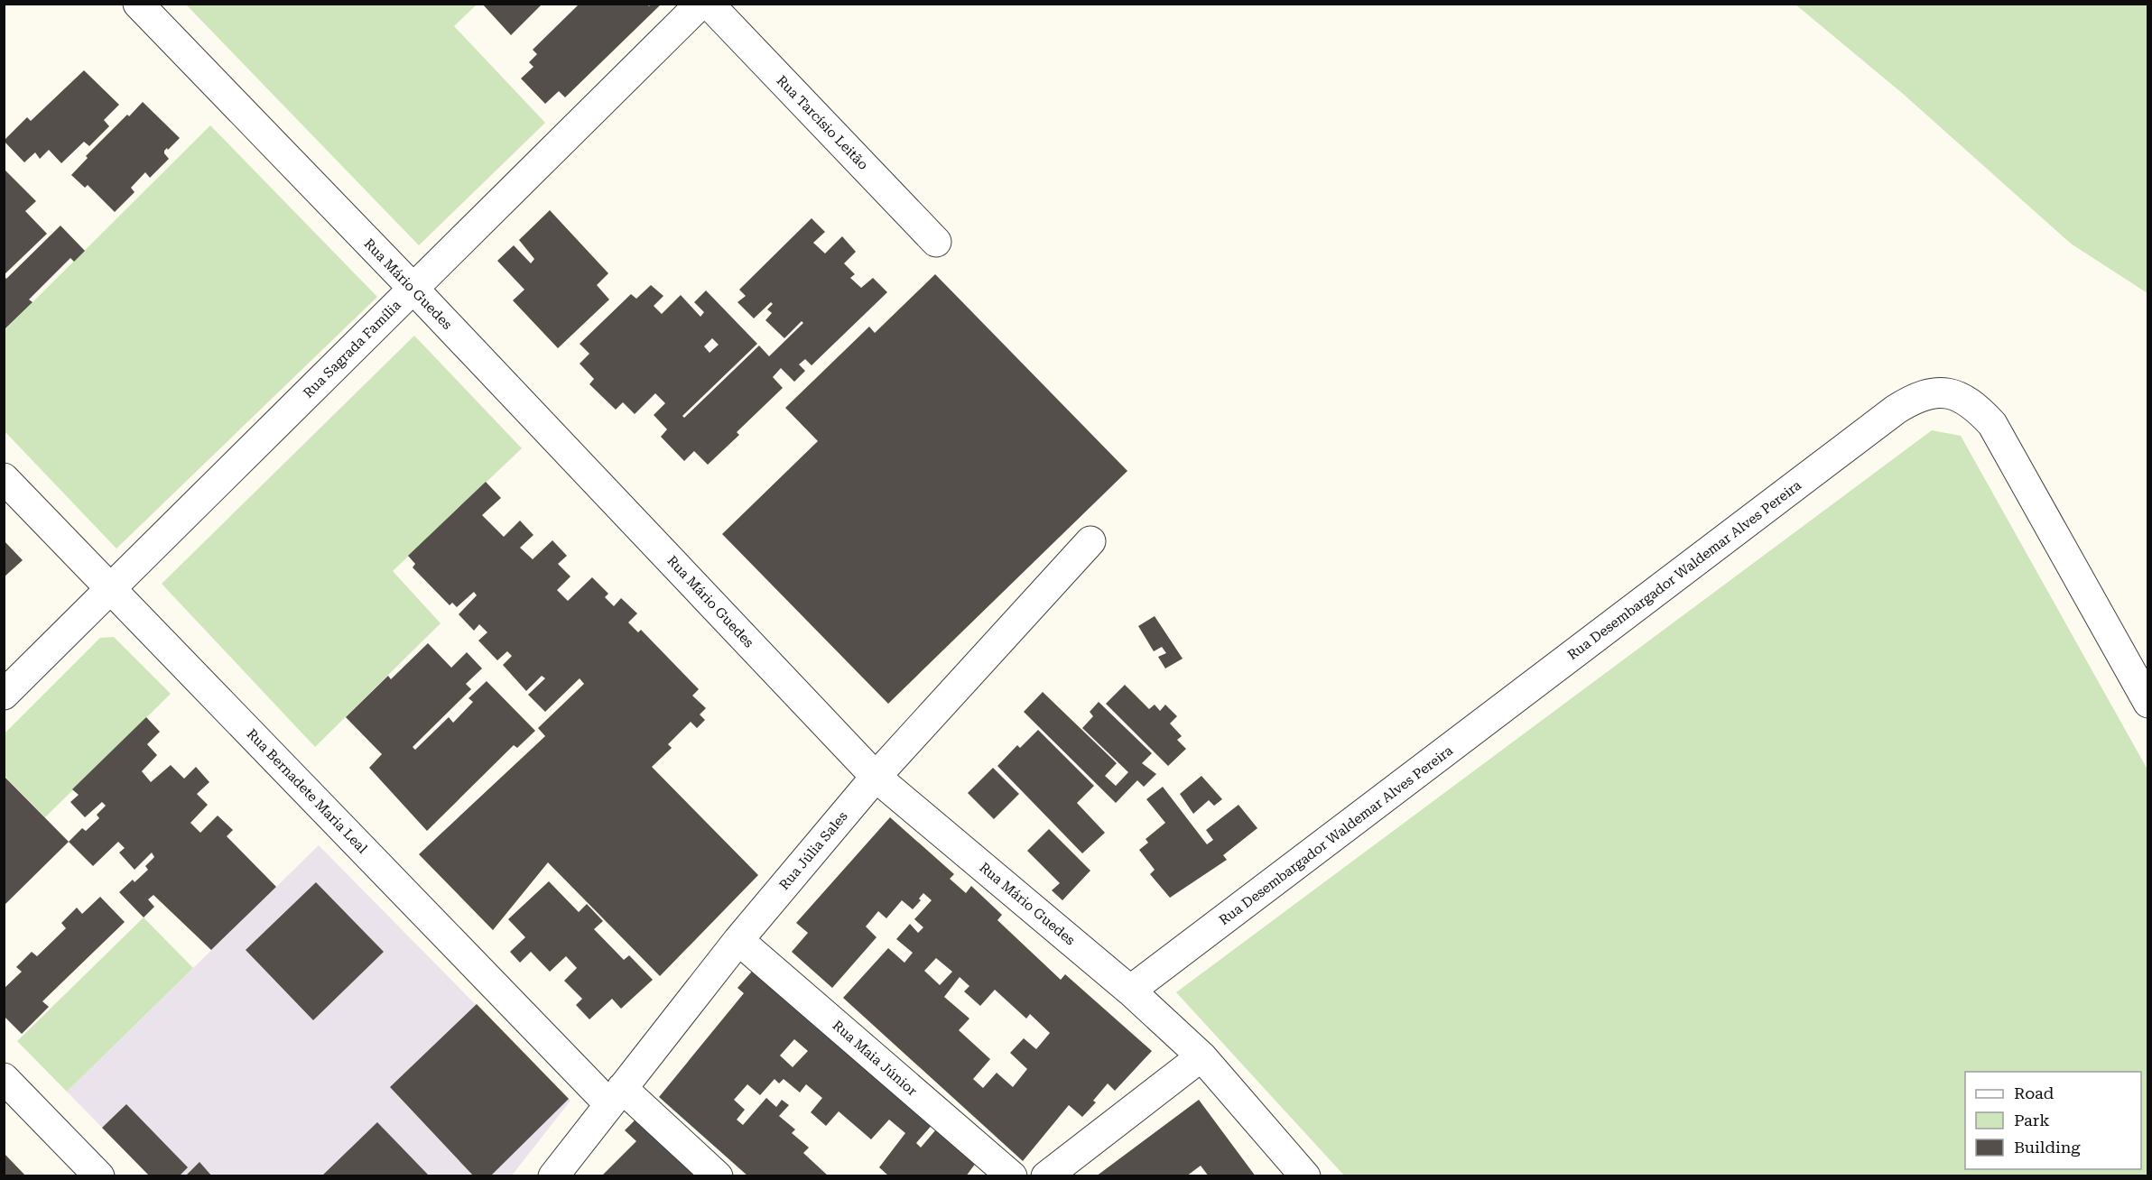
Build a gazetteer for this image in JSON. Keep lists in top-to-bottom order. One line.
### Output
{"streets":{"street":["Rua Tarcísio Leitão","Rua Mário Guedes","Rua Sagrada Família","Rua Desembargador Waldemar Alves Pereira","Rua Bernadete Maria Leal","Rua Júlia Sales","Rua Maia Júnior"]},"crossings":[["Rua Mário Guedes","Rua Sagrada Família"],["Rua Mário Guedes","Rua Desembargador Waldemar Alves Pereira"],["Rua Mário Guedes","Rua Júlia Sales"],["Rua Sagrada Família","Rua Bernadete Maria Leal"],["Rua Bernadete Maria Leal","Rua Júlia Sales"],["Rua Júlia Sales","Rua Maia Júnior"]],"legend":["Road","Park","Building"]}
